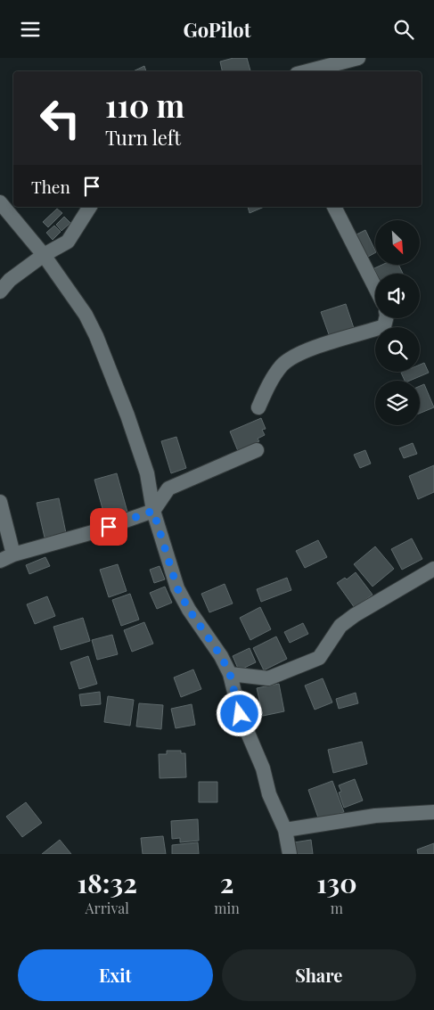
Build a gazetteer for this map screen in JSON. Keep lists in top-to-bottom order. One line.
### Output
{"north":"bottom right","page":{"header":"GoPilot","turn":["110 m","Turn left"],"then":"Then","eta":["18:32","Arrival","2","min","130","m"],"buttons":["Exit","Share"]}}
